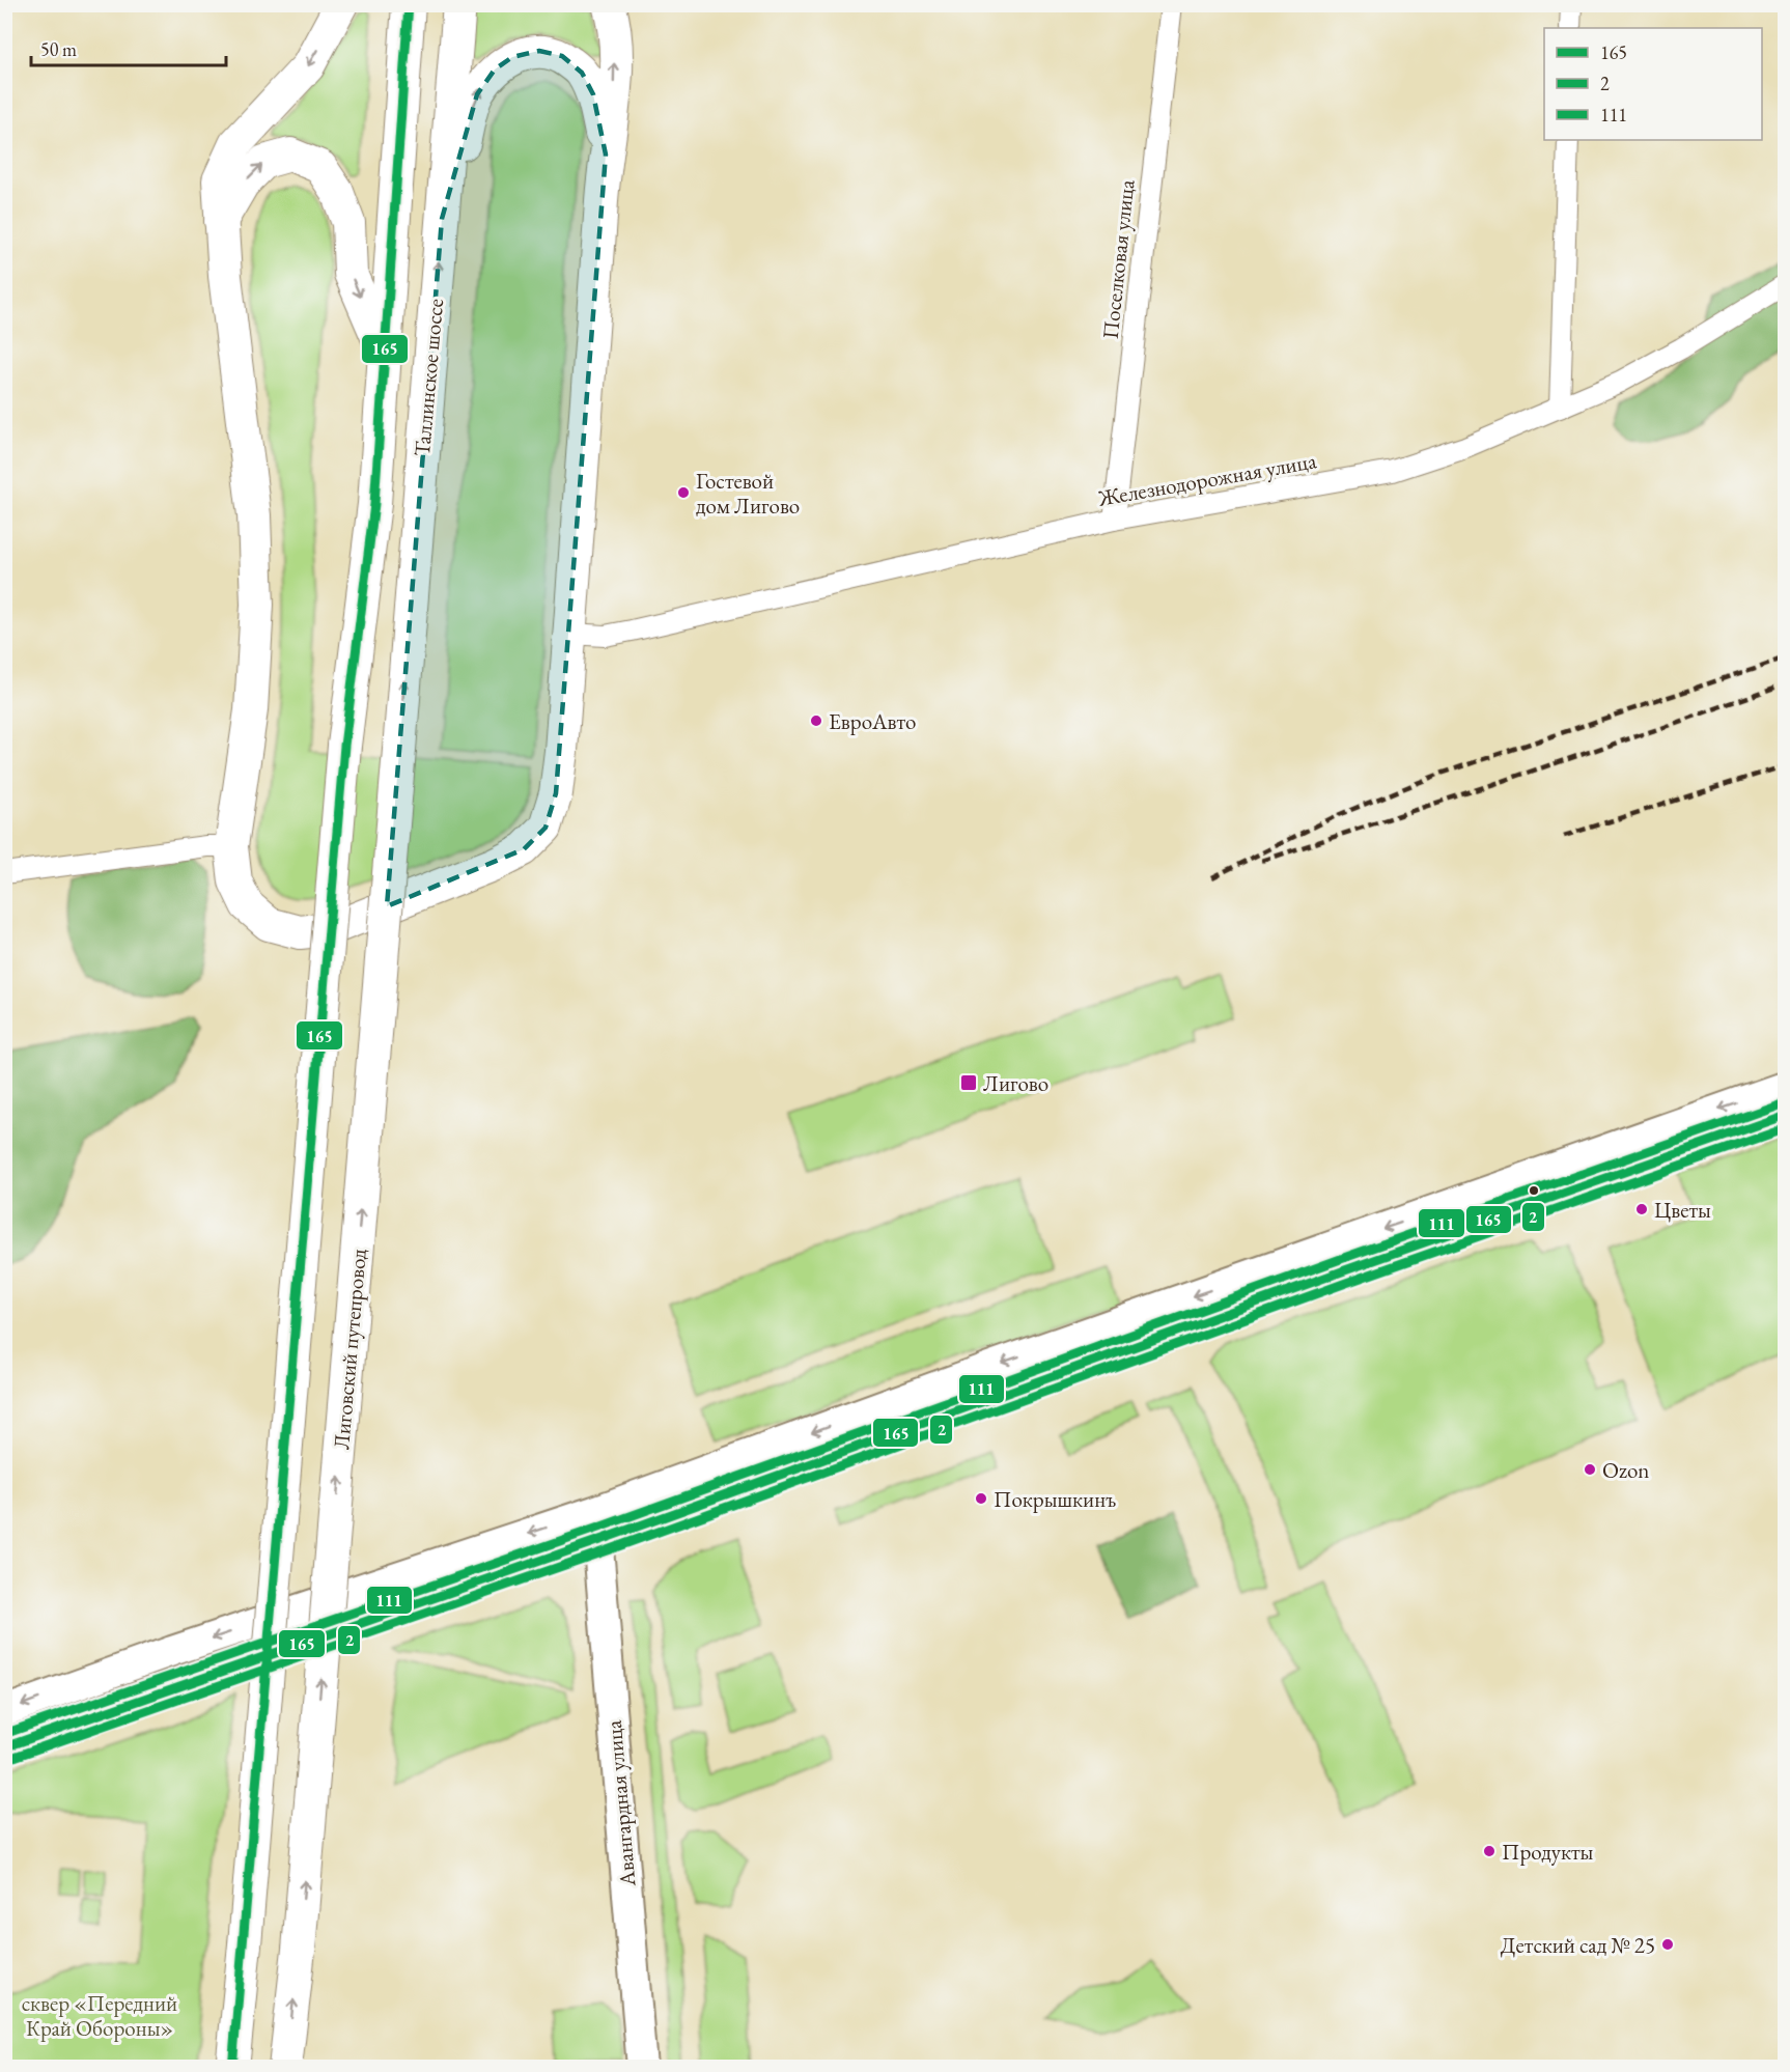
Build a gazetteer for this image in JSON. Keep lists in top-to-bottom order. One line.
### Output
{"streets":{"main road":["Таллинское шоссе","Лиговский путепровод","Авангардная улица"],"street":["Поселковая улица","Железнодорожная улица"]},"crossings":[["Поселковая улица","Железнодорожная улица"],["Таллинское шоссе","Лиговский путепровод"]],"one_way":["Лиговский путепровод"],"parks":["сквер «Передний Край Обороны»"],"places":{"other":["Гостевой дом Лигово","ЕвроАвто","Цветы","Ozon","Покрышкинъ","Продукты","Детский сад № 25"],"transit":["Лигово"]},"lines":["transit line 165","transit line 111","transit line 2"],"legend":["165","2","111"],"scale_bar":"50 m"}
